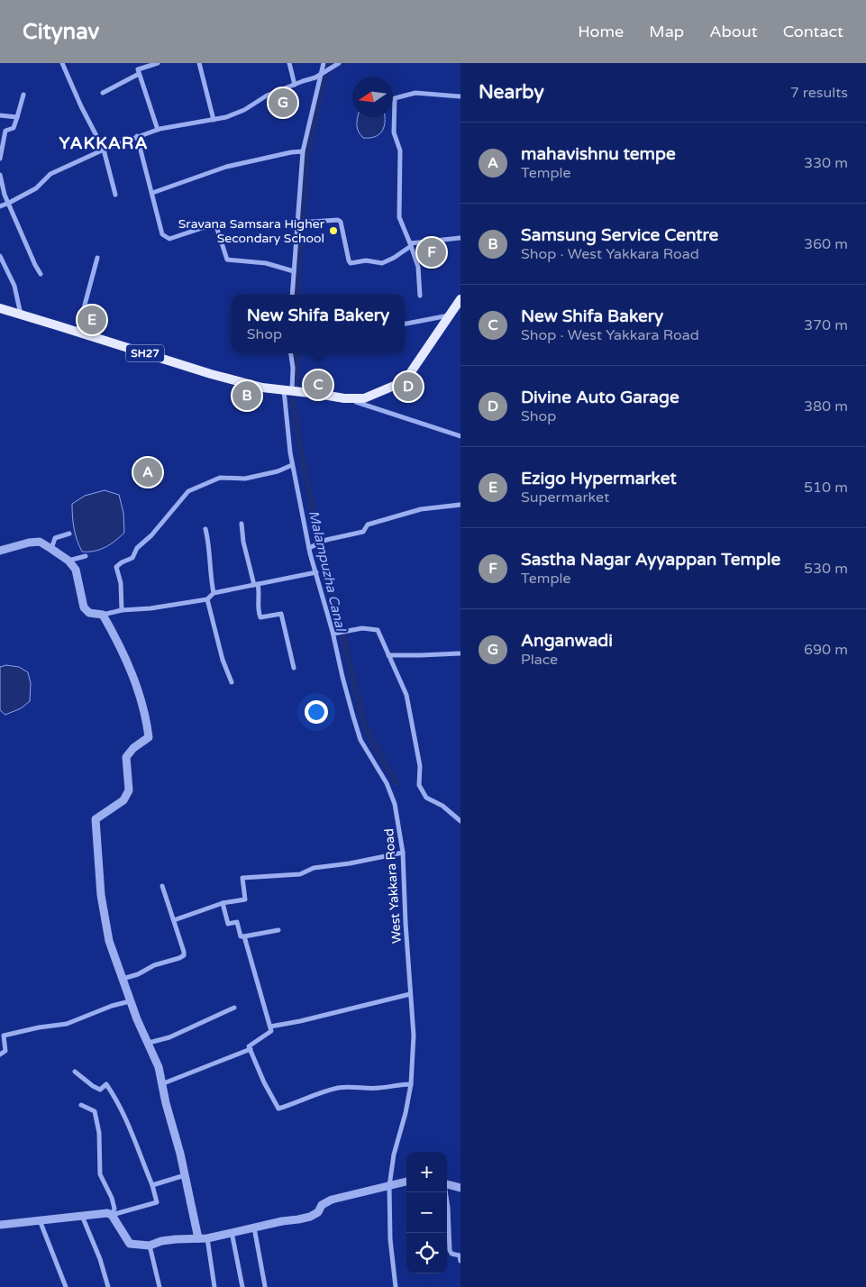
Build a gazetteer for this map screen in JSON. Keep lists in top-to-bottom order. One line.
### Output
{"streets":{"main road":["SH27"],"street":["West Yakkara Road"]},"crossings":[["SH27","West Yakkara Road"]],"districts":["YAKKARA"],"water":["Malampuzha Canal"],"places":["Sravana Samsara Higher Secondary School"],"north":"left","page":{"header":"Citynav","nav":["Home","Map","About","Contact"],"heading":["Nearby","7 results"],"pins":["G","F","E","C","D","B","A"],"list":[{"mark":"A","name":"mahavishnu tempe","note":"Temple","value":"330 m"},{"mark":"B","name":"Samsung Service Centre","note":"Shop · West Yakkara Road","value":"360 m"},{"mark":"C","name":"New Shifa Bakery","note":"Shop · West Yakkara Road","value":"370 m"},{"mark":"D","name":"Divine Auto Garage","note":"Shop","value":"380 m"},{"mark":"E","name":"Ezigo Hypermarket","note":"Supermarket","value":"510 m"},{"mark":"F","name":"Sastha Nagar Ayyappan Temple","note":"Temple","value":"530 m"},{"mark":"G","name":"Anganwadi","note":"Place","value":"690 m"}],"popup":["New Shifa Bakery","Shop"],"map_buttons":["+","−"]}}
